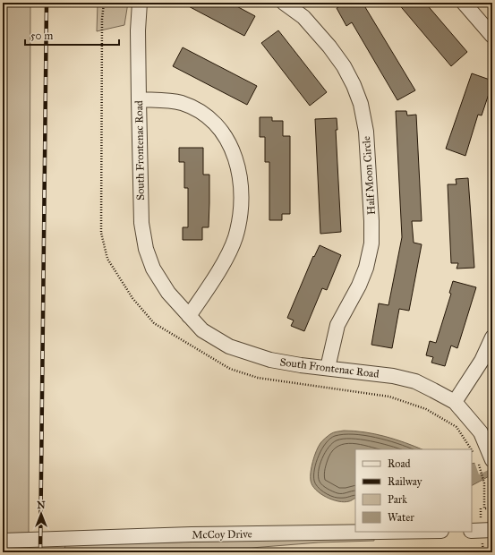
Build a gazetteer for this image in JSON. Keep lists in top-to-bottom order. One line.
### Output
{"streets":{"street":["South Frontenac Road","Half Moon Circle","McCoy Drive"]},"crossings":[["South Frontenac Road","Half Moon Circle"]],"legend":["Road","Railway","Park","Water"],"scale_bar":"50 m","north":"top"}
